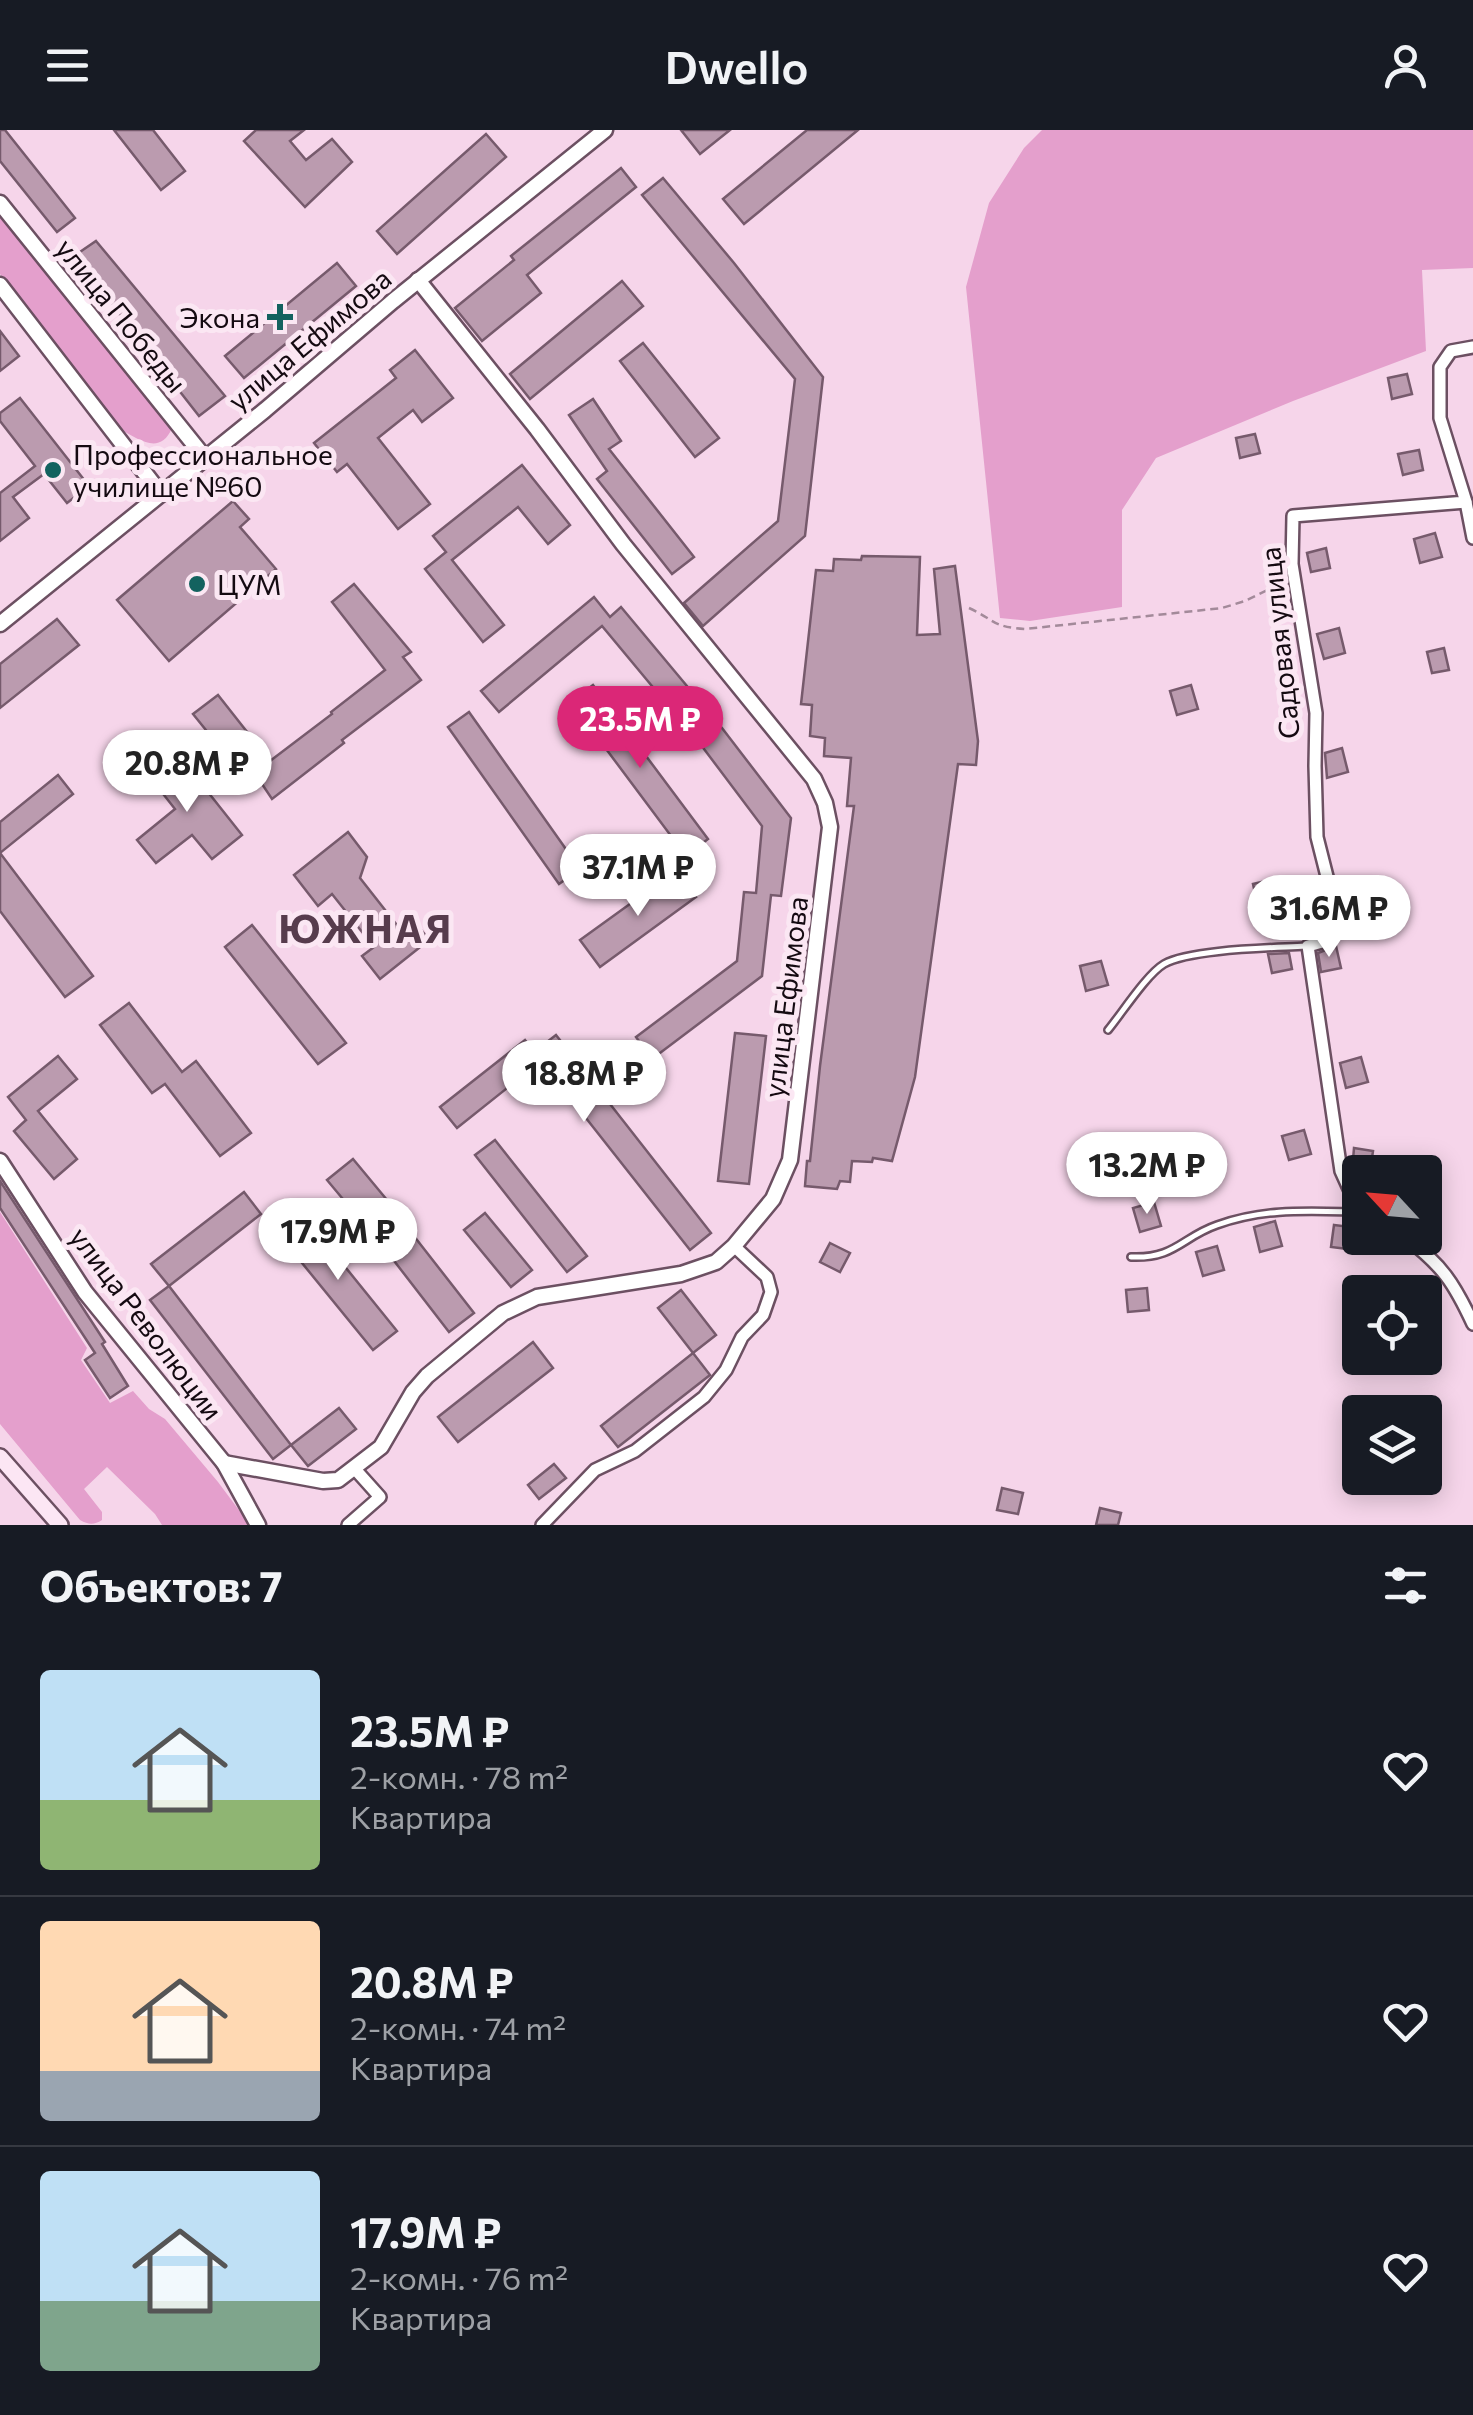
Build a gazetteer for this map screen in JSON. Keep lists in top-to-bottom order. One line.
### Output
{"streets":{"street":["улица Победы","улица Ефимова","Садовая улица","улица Революции"]},"crossings":[["улица Победы","улица Ефимова"]],"districts":["ЮЖНАЯ"],"places":{"health":["Экона"],"other":["Профессиональное училище №60","ЦУМ"]},"north":"top left","page":{"header":"Dwello","price":["23.5M ₽","20.8M ₽","37.1M ₽","31.6M ₽","18.8M ₽","13.2M ₽","17.9M ₽"],"heading":"Объектов: 7","list":[{"name":"23.5M ₽","note":"2-комн. · 78 m² · Квартира"},{"name":"20.8M ₽","note":"2-комн. · 74 m² · Квартира"},{"name":"17.9M ₽","note":"2-комн. · 76 m² · Квартира"}]}}
